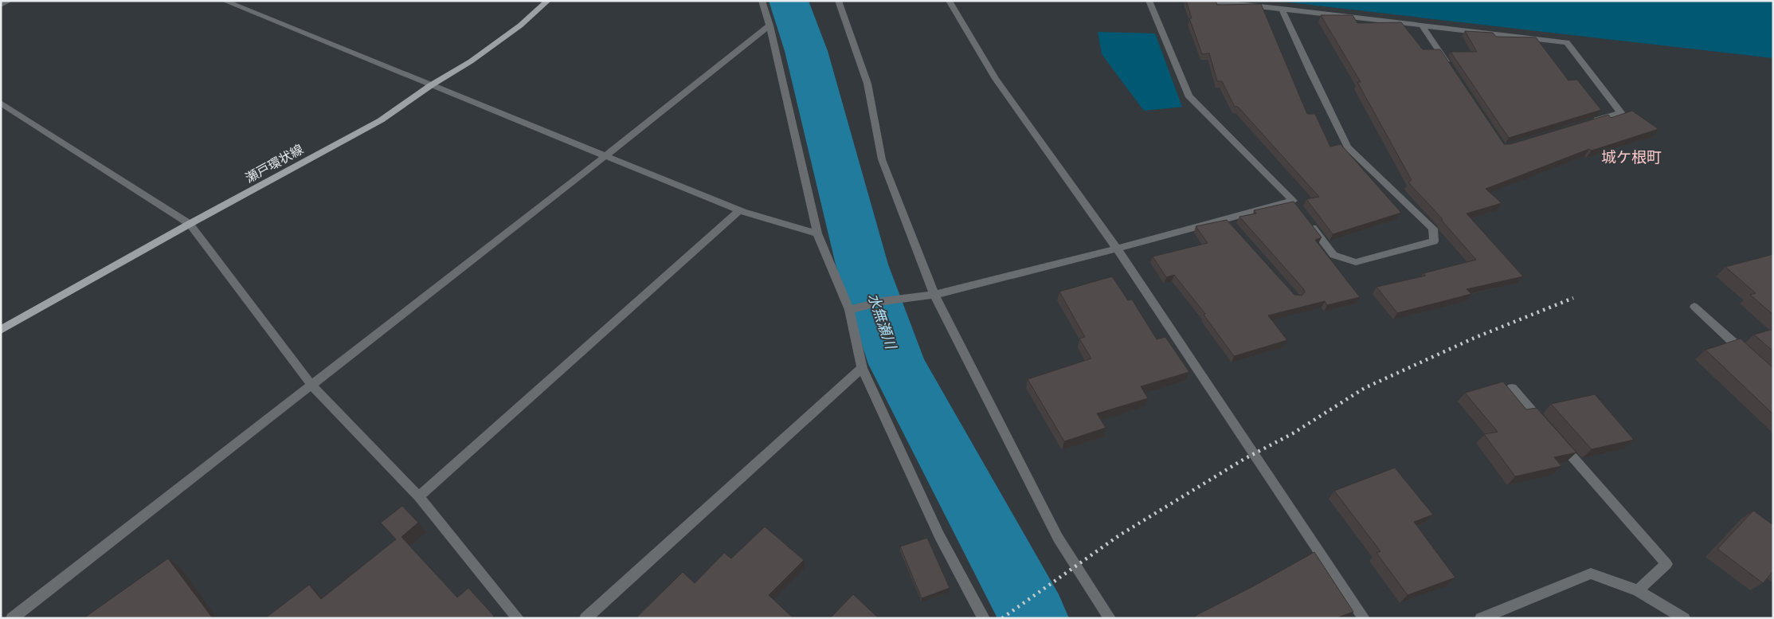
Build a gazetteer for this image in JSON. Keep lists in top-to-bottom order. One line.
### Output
{"streets":{"main road":["瀬戸環状線"]},"districts":["城ケ根町"],"water":["水無瀬川"]}
